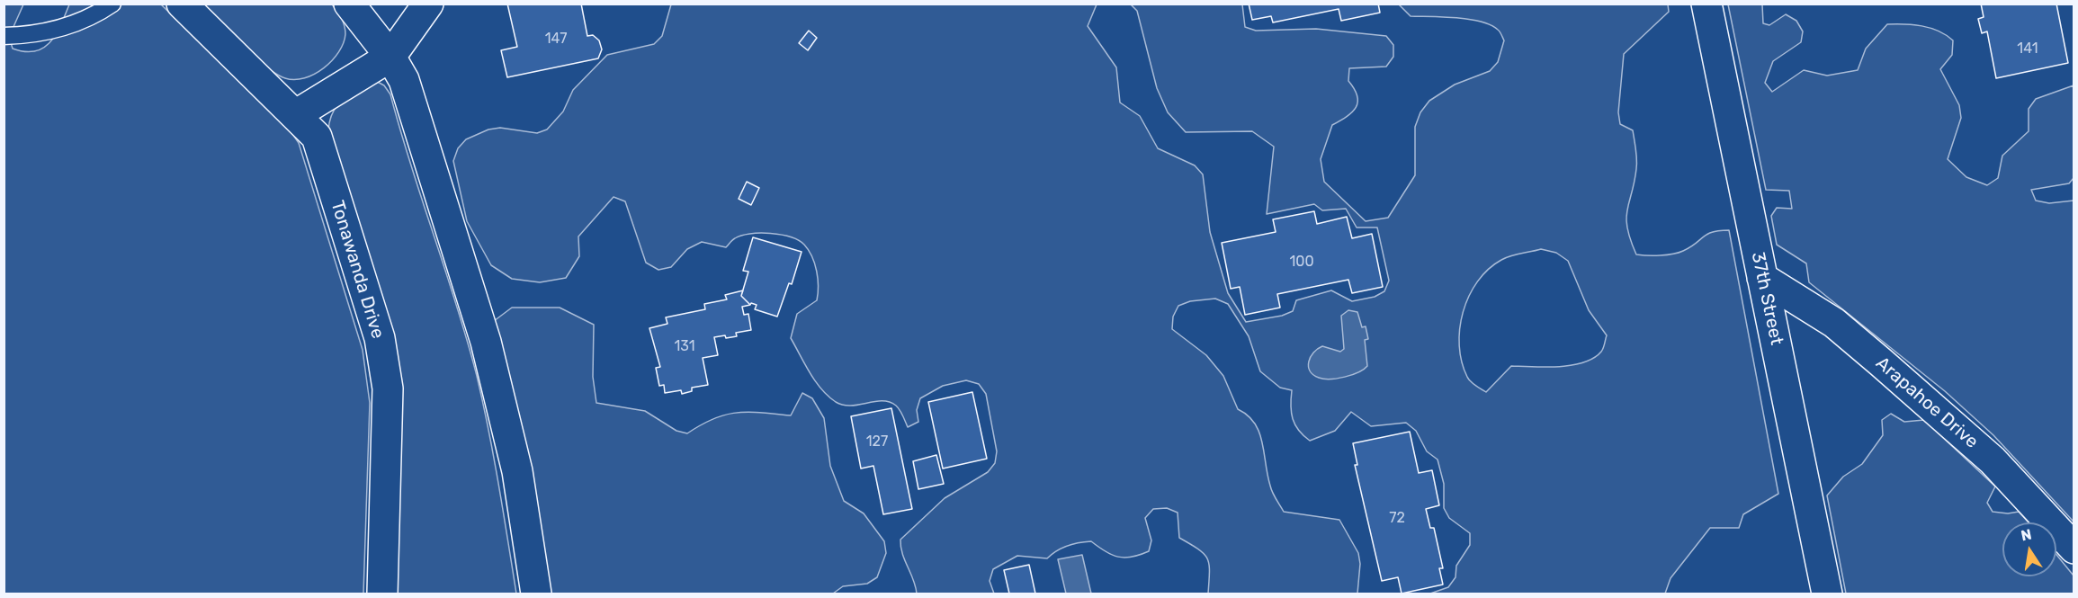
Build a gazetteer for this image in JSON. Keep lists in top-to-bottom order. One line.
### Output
{"streets":{"street":["Tonawanda Drive","37th Street","Arapahoe Drive"]},"crossings":[["37th Street","Arapahoe Drive"]],"house_numbers":["147","141","100","131","127","72"],"north":"top"}
